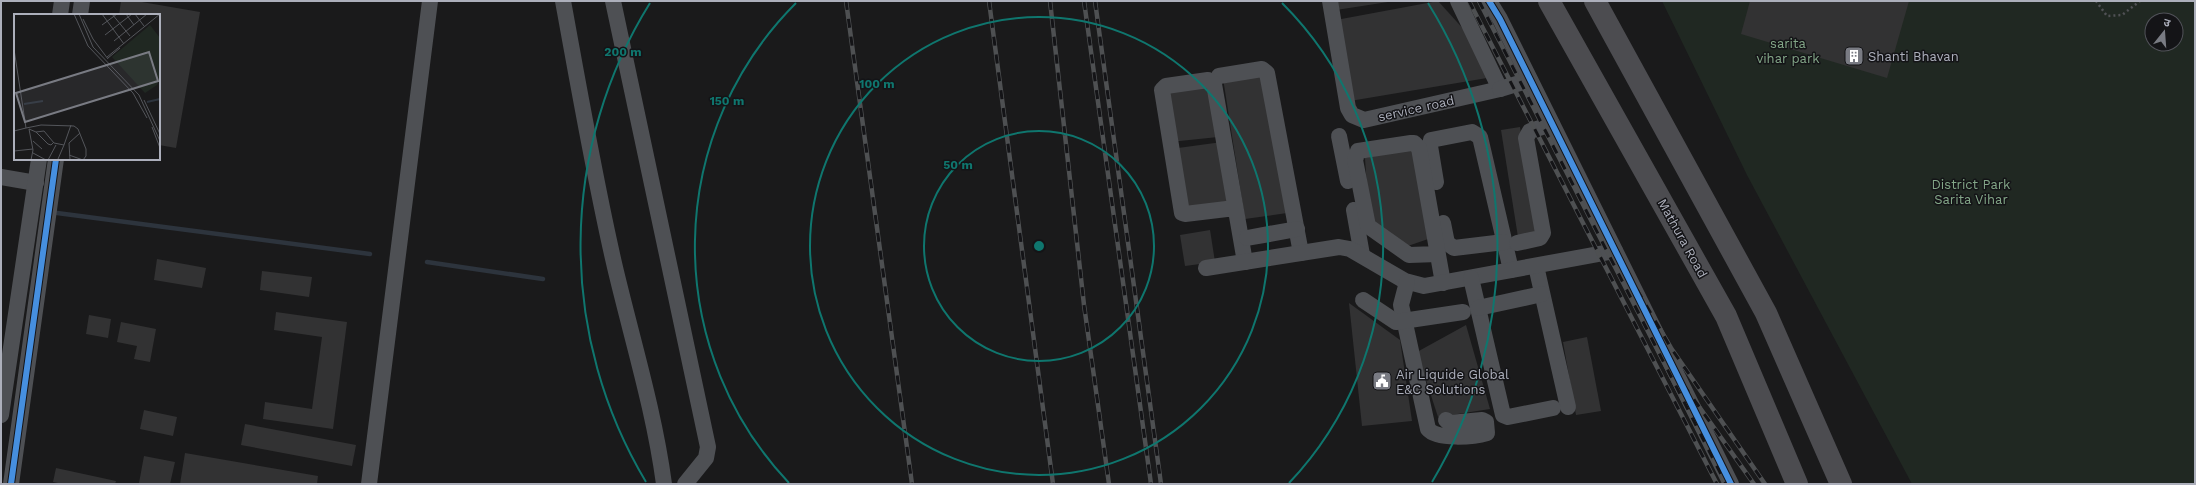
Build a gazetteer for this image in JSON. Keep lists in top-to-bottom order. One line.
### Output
{"streets":{"highway":["Mathura Road"],"street":["service road"]},"parks":["sarita vihar park","District Park Sarita Vihar"],"places":{"building":["Shanti Bhavan"],"public building":["Air Liquide Global E&C Solutions"]},"north":"top","rings":["200 m","100 m","150 m","50 m"]}
